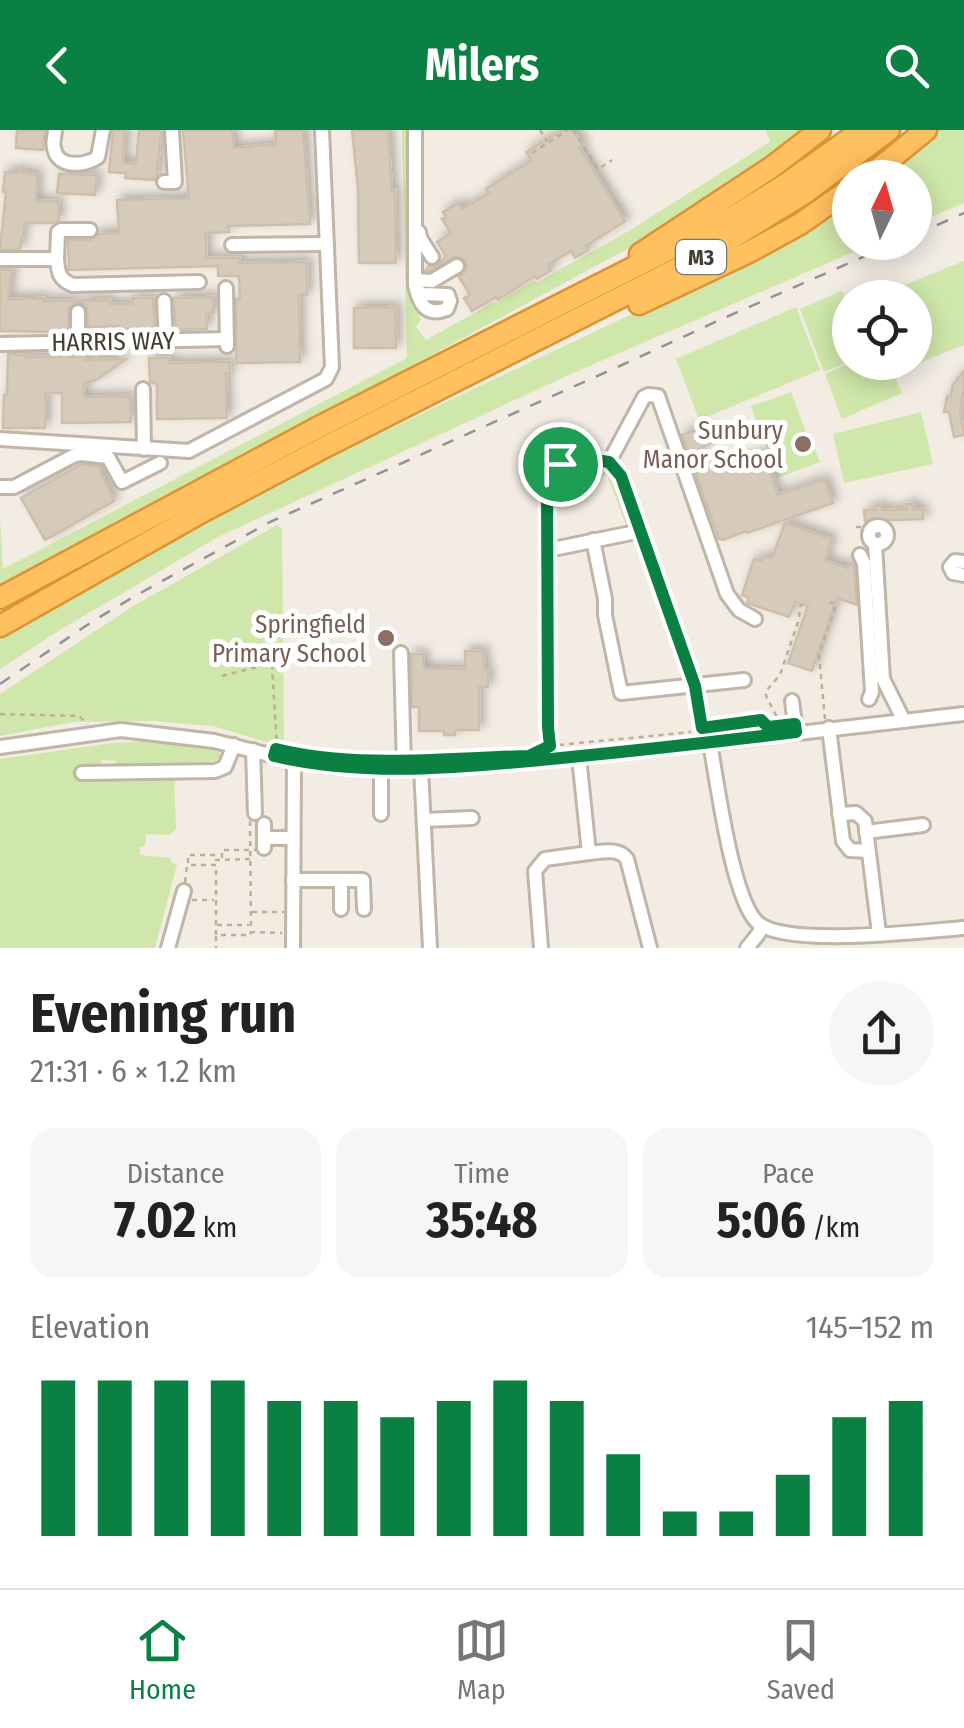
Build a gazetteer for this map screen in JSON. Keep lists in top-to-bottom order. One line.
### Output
{"streets":{"highway":["M3"],"street":["HARRIS WAY"]},"places":["Sunbury Manor School","Springfield Primary School"],"north":"top","page":{"header":"Milers","heading":["Evening run","21:31 · 6 × 1.2 km"],"stats":[["Distance","7.02 km"],["Time","35:48"],["Pace","5:06 /km"]],"chart":["Elevation","145–152 m"],"tabs":["Home","Map","Saved"]}}
